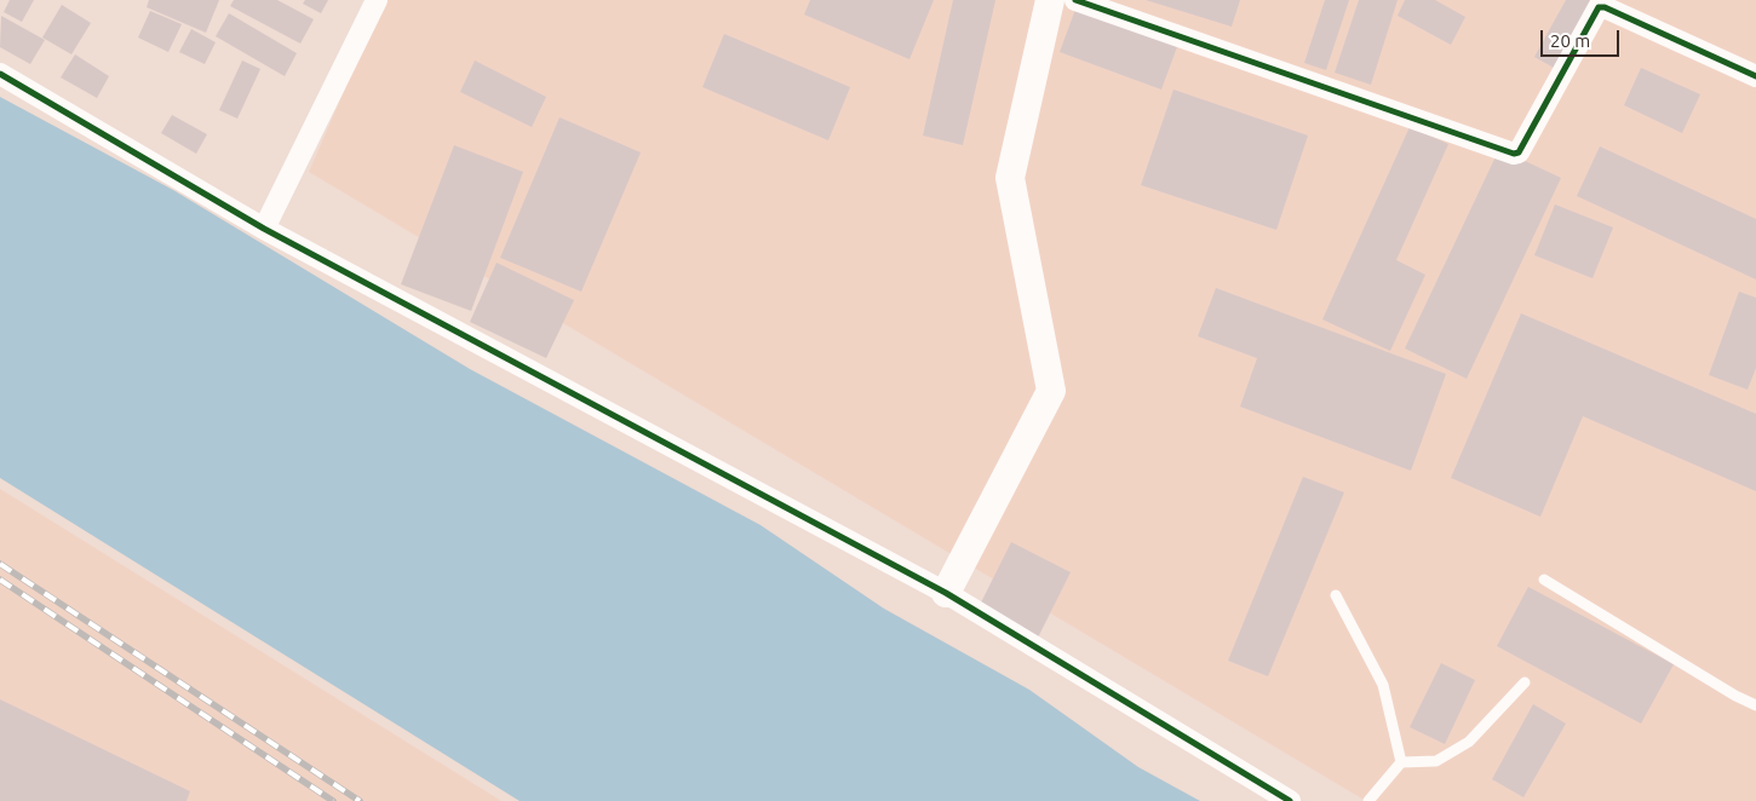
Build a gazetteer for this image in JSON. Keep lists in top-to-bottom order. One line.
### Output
{"scale_bar":"20 m"}
